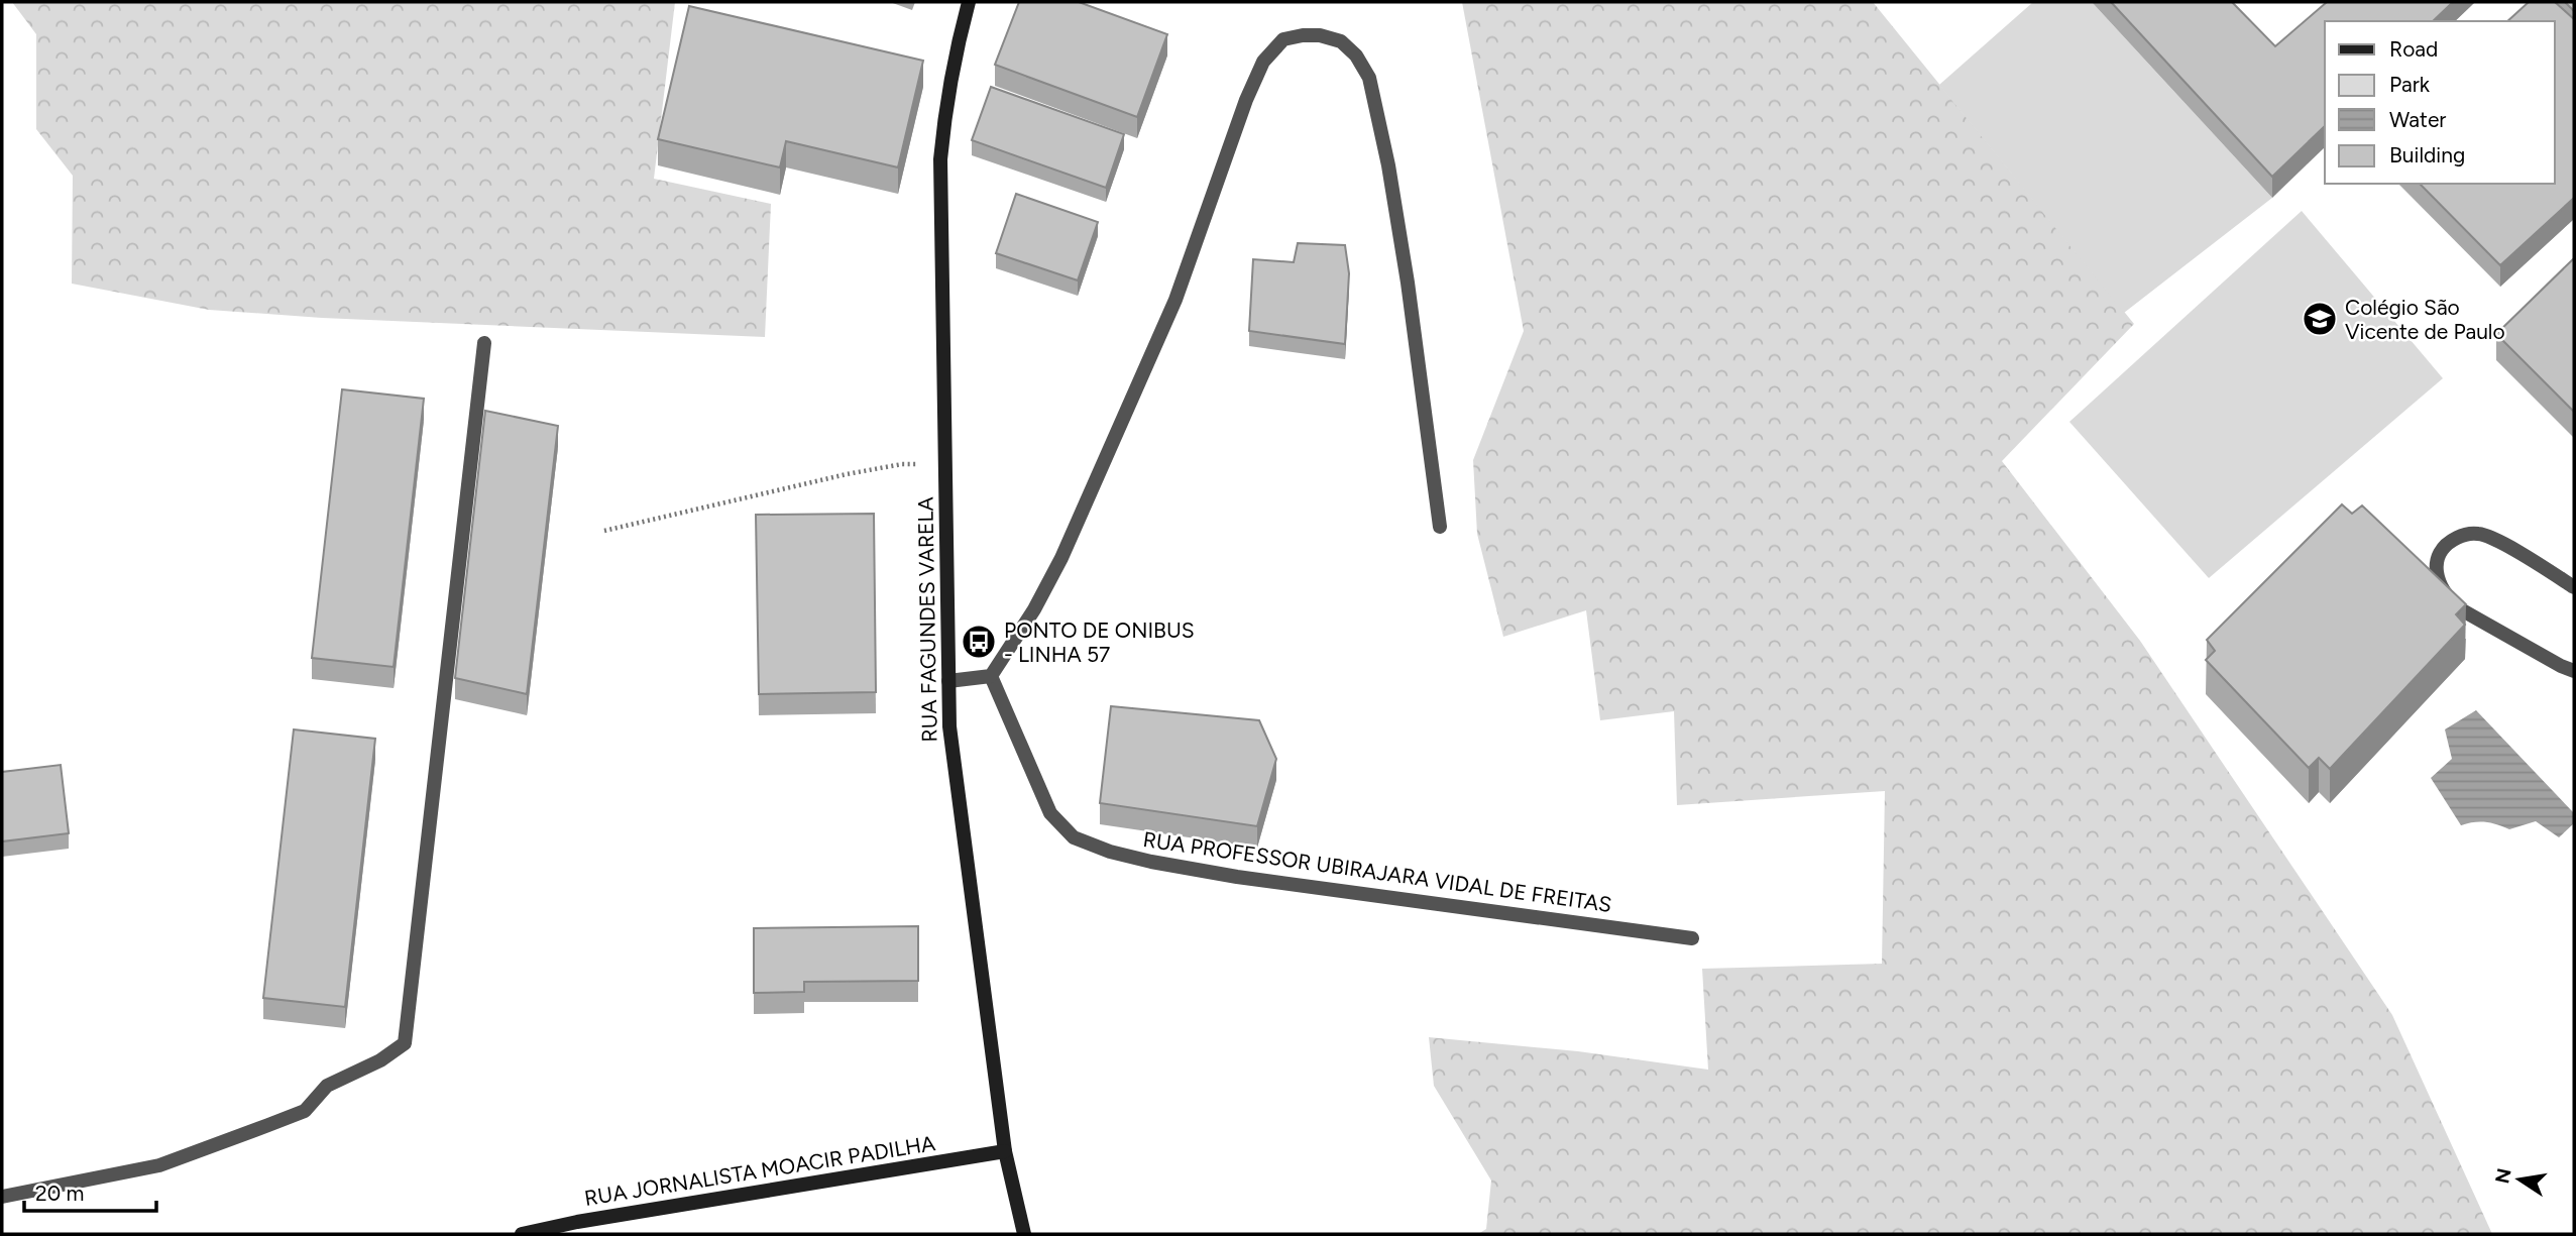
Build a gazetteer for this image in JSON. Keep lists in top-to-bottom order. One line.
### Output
{"streets":{"main road":["RUA FAGUNDES VARELA","RUA JORNALISTA MOACIR PADILHA"],"street":["RUA PROFESSOR UBIRAJARA VIDAL DE FREITAS"]},"crossings":[["RUA FAGUNDES VARELA","RUA JORNALISTA MOACIR PADILHA"]],"places":{"school or university":["Colégio São Vicente de Paulo"],"bus stop":["PONTO DE ONIBUS - LINHA 57"]},"legend":["Road","Park","Water","Building"],"scale_bar":"20 m","north":"left"}
